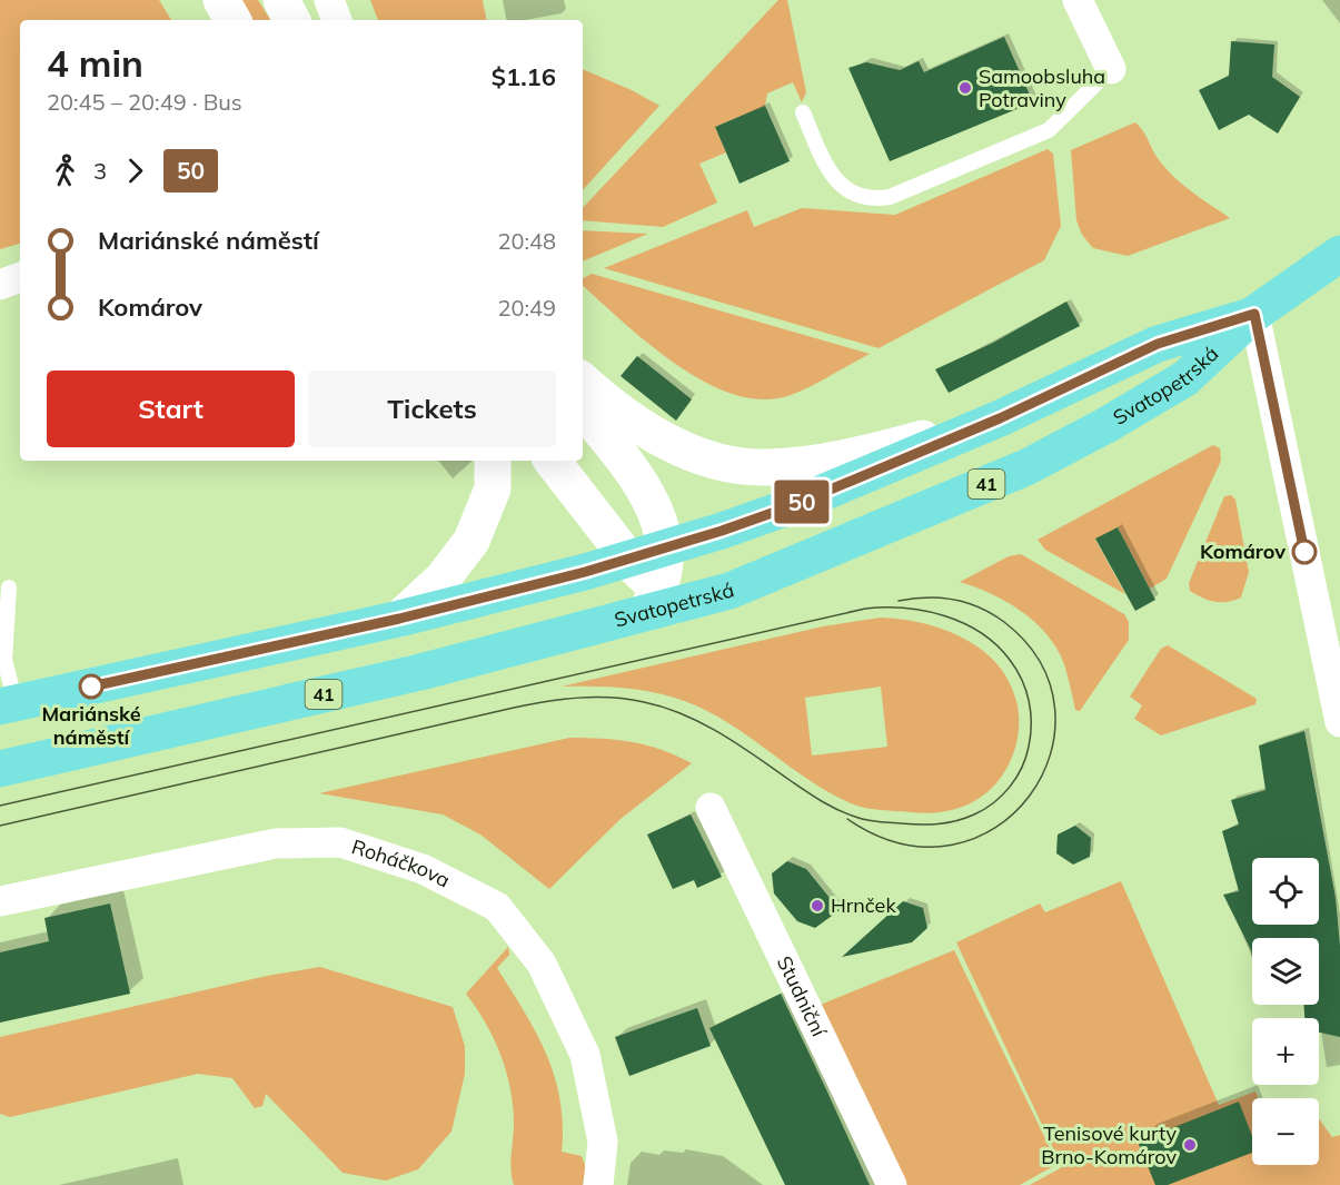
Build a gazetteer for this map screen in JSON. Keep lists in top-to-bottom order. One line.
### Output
{"streets":{"main road":["Svatopetrská","41"],"street":["Roháčkova","Studniční"]},"crossings":[["Svatopetrská","41"]],"places":["Samoobsluha Potraviny","Komárov","Mariánské náměstí","Hrnček","Tenisové kurty Brno-Komárov"],"lines":["bus line 50"],"page":{"on_map":"50","heading":["4 min","20:45 – 20:49 · Bus","$1.16"],"legs":["3","50"],"list":[{"name":"Mariánské náměstí","value":"20:48"},{"name":"Komárov","value":"20:49"}],"buttons":["Start","Tickets"],"map_buttons":["+","−"]}}
